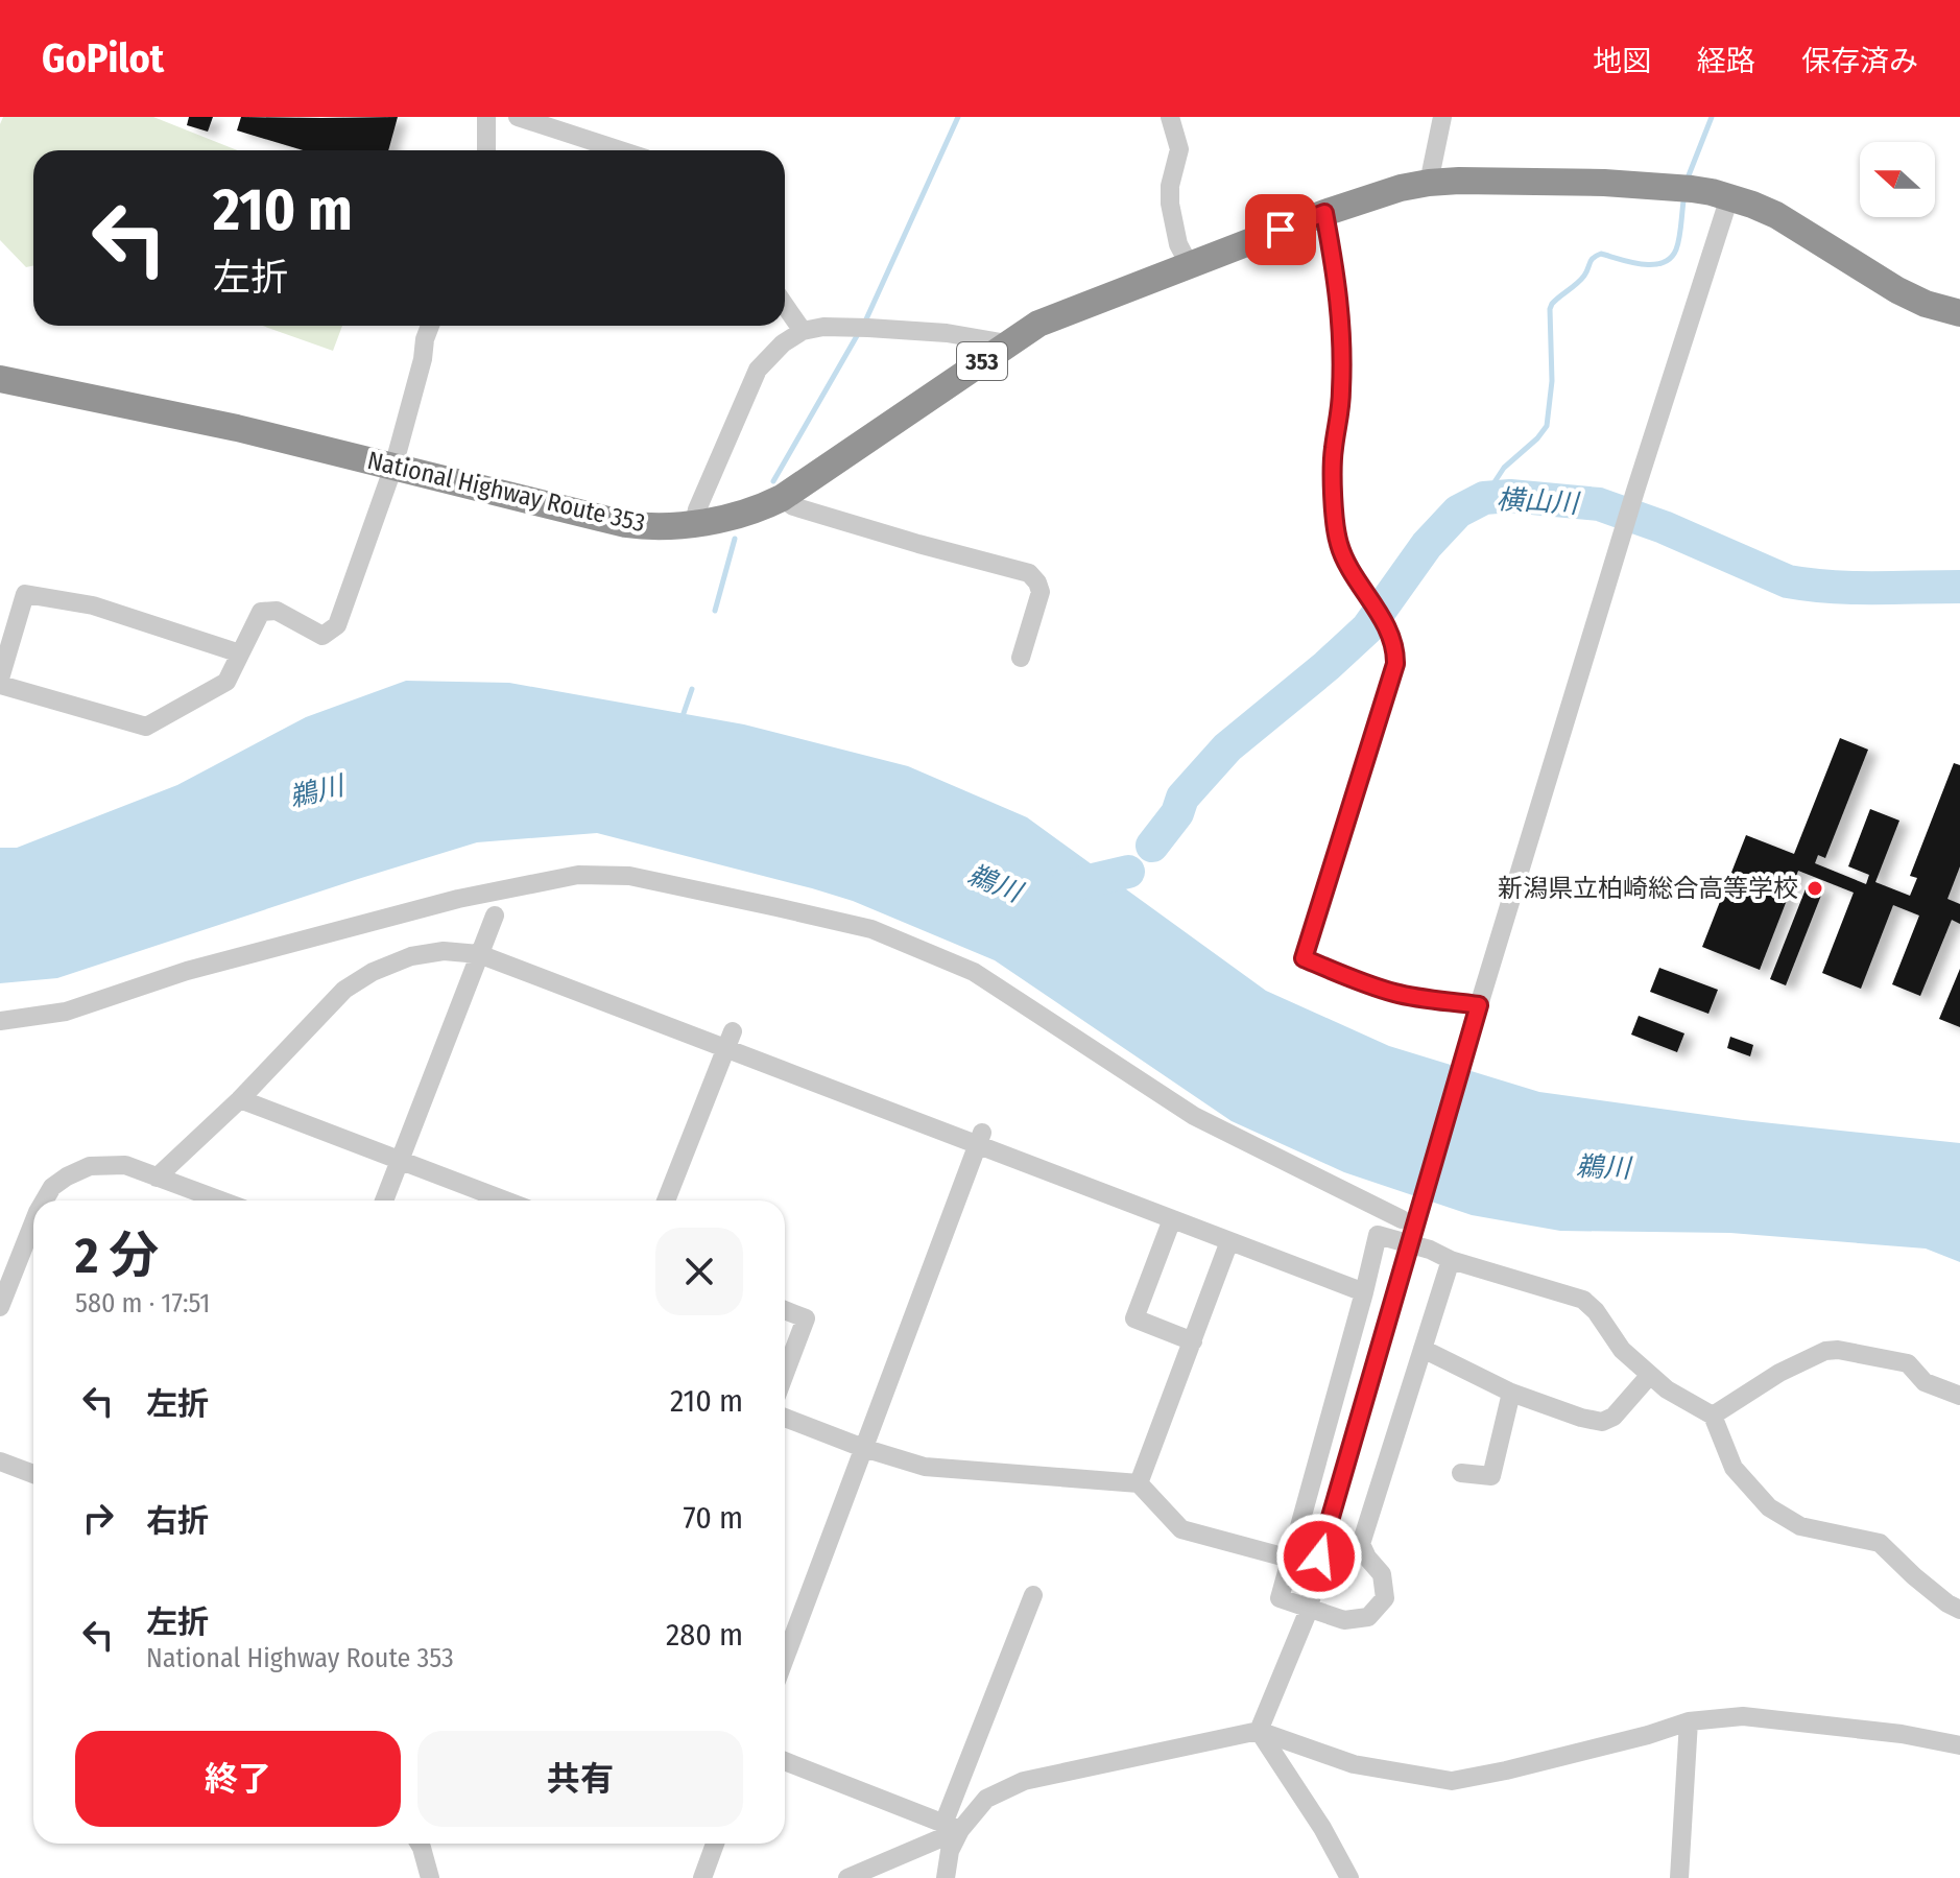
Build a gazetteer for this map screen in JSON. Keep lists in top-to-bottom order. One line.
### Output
{"streets":{"highway":["353","National Highway Route 353"]},"water":["横山川","鵜川"],"places":["新潟県立柏崎総合高等学校"],"north":"left","page":{"header":"GoPilot","nav":["地図","経路","保存済み"],"turn":["210 m","左折"],"heading":["2 分","580 m · 17:51"],"list":[{"name":"左折","value":"210 m"},{"name":"右折","value":"70 m"},{"name":"左折","note":"National Highway Route 353","value":"280 m"}],"buttons":["終了","共有"]}}
